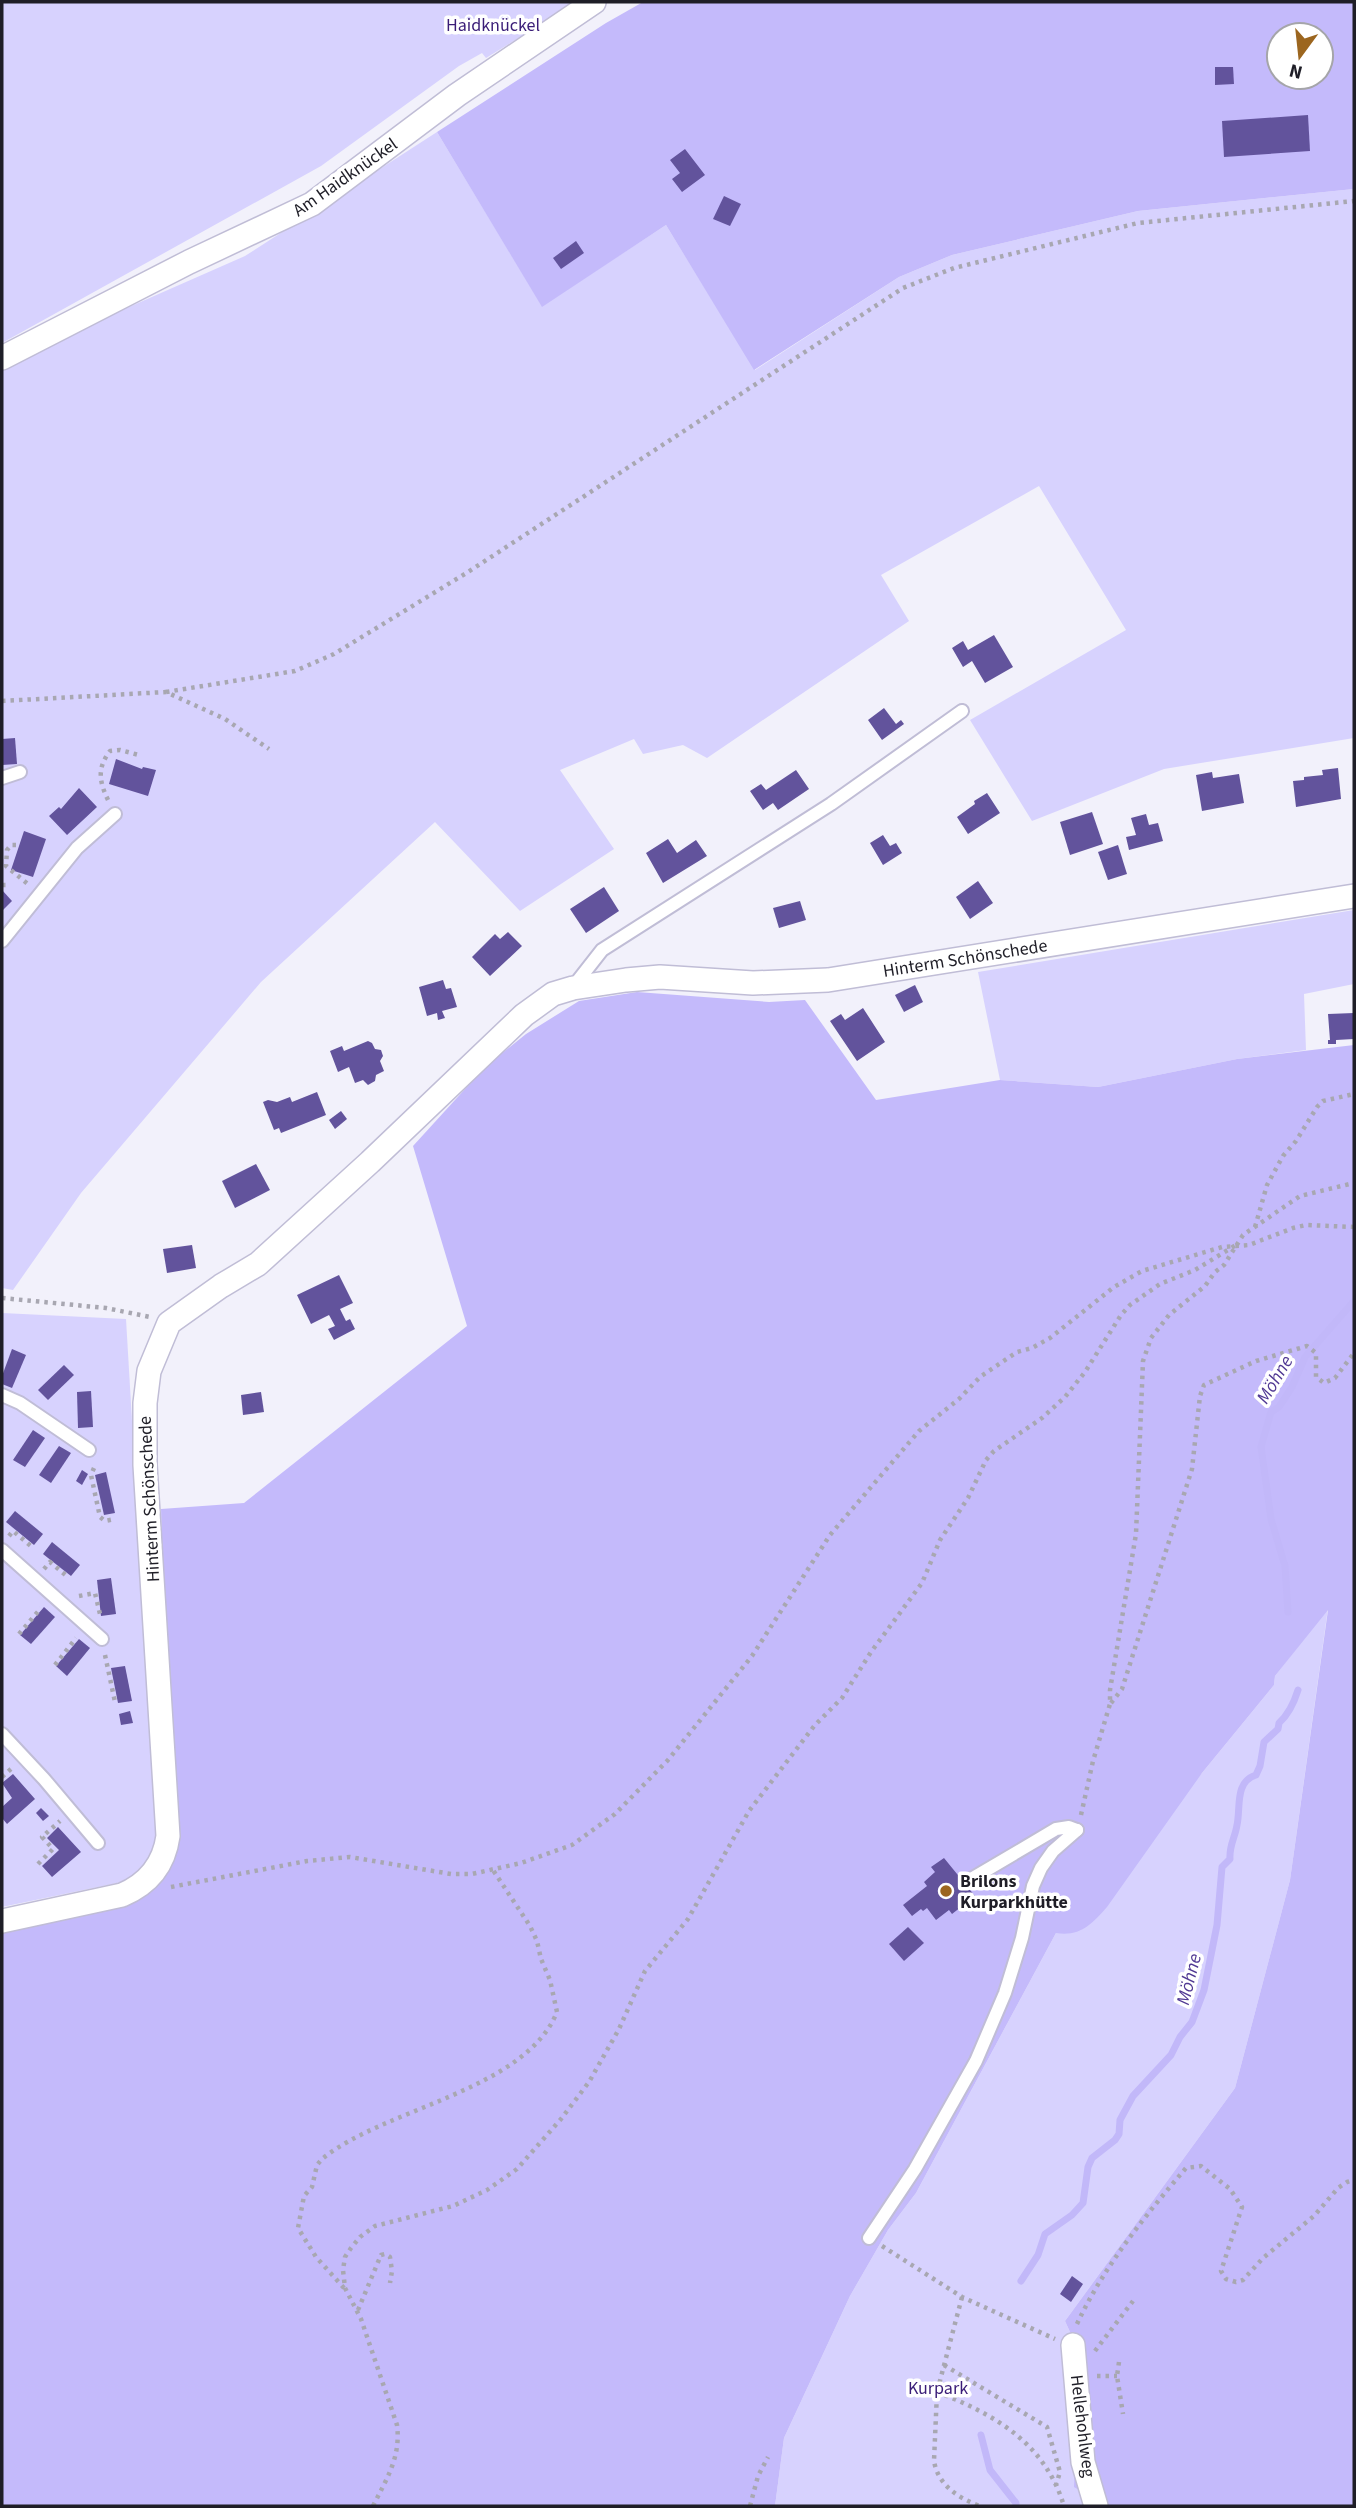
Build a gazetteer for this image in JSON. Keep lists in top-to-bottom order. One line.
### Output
{"streets":{"street":["Am Haidknückel","Hinterm Schönschede","Hellehohlweg"]},"water":["Möhne"],"parks":["Haidknückel","Kurpark"],"places":["Brilons Kurparkhütte"],"north":"bottom"}
